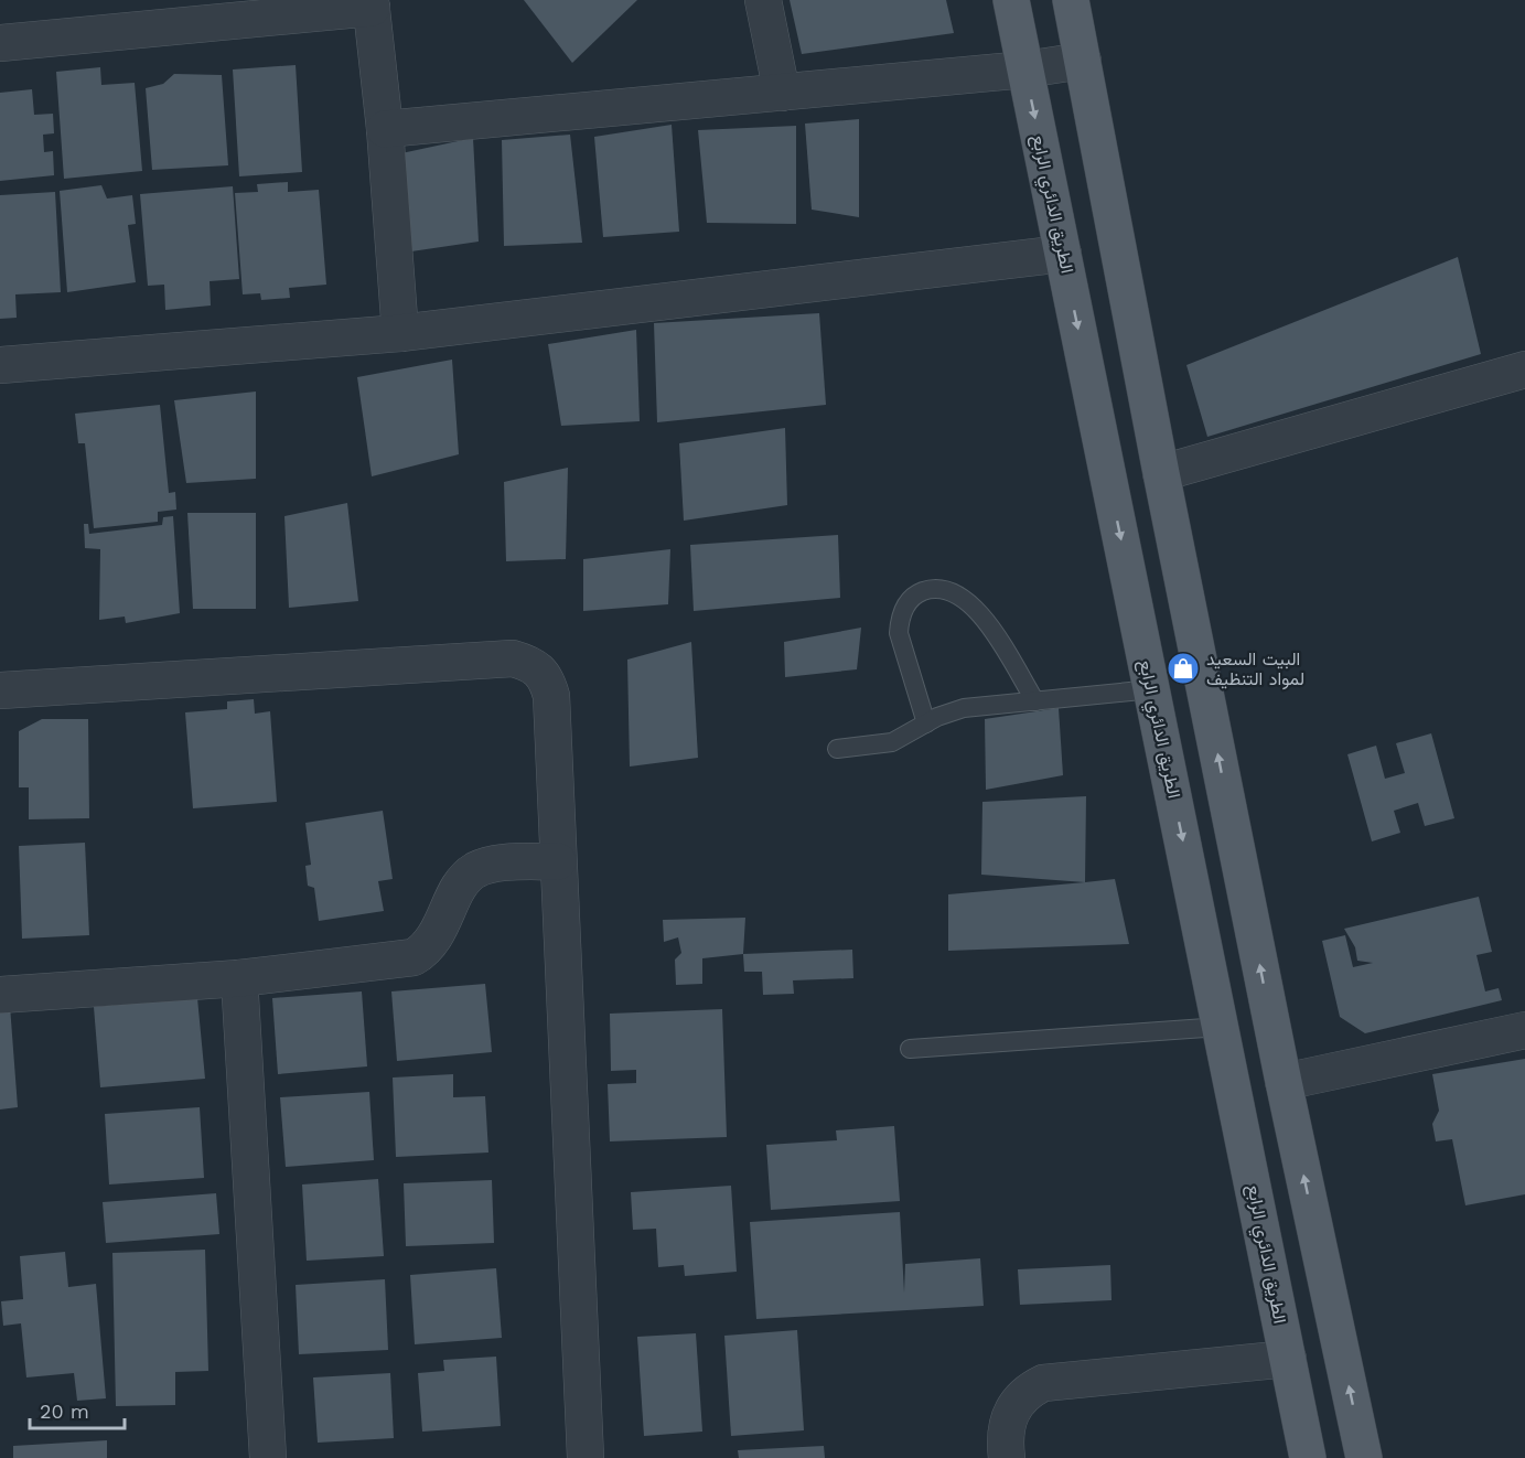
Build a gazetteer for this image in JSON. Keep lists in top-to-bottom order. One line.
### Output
{"streets":{"main road":["الطريق الدائري الرابع"]},"places":{"shop":["البيت السعيد لمواد التنظيف"]},"scale_bar":"20 m"}
